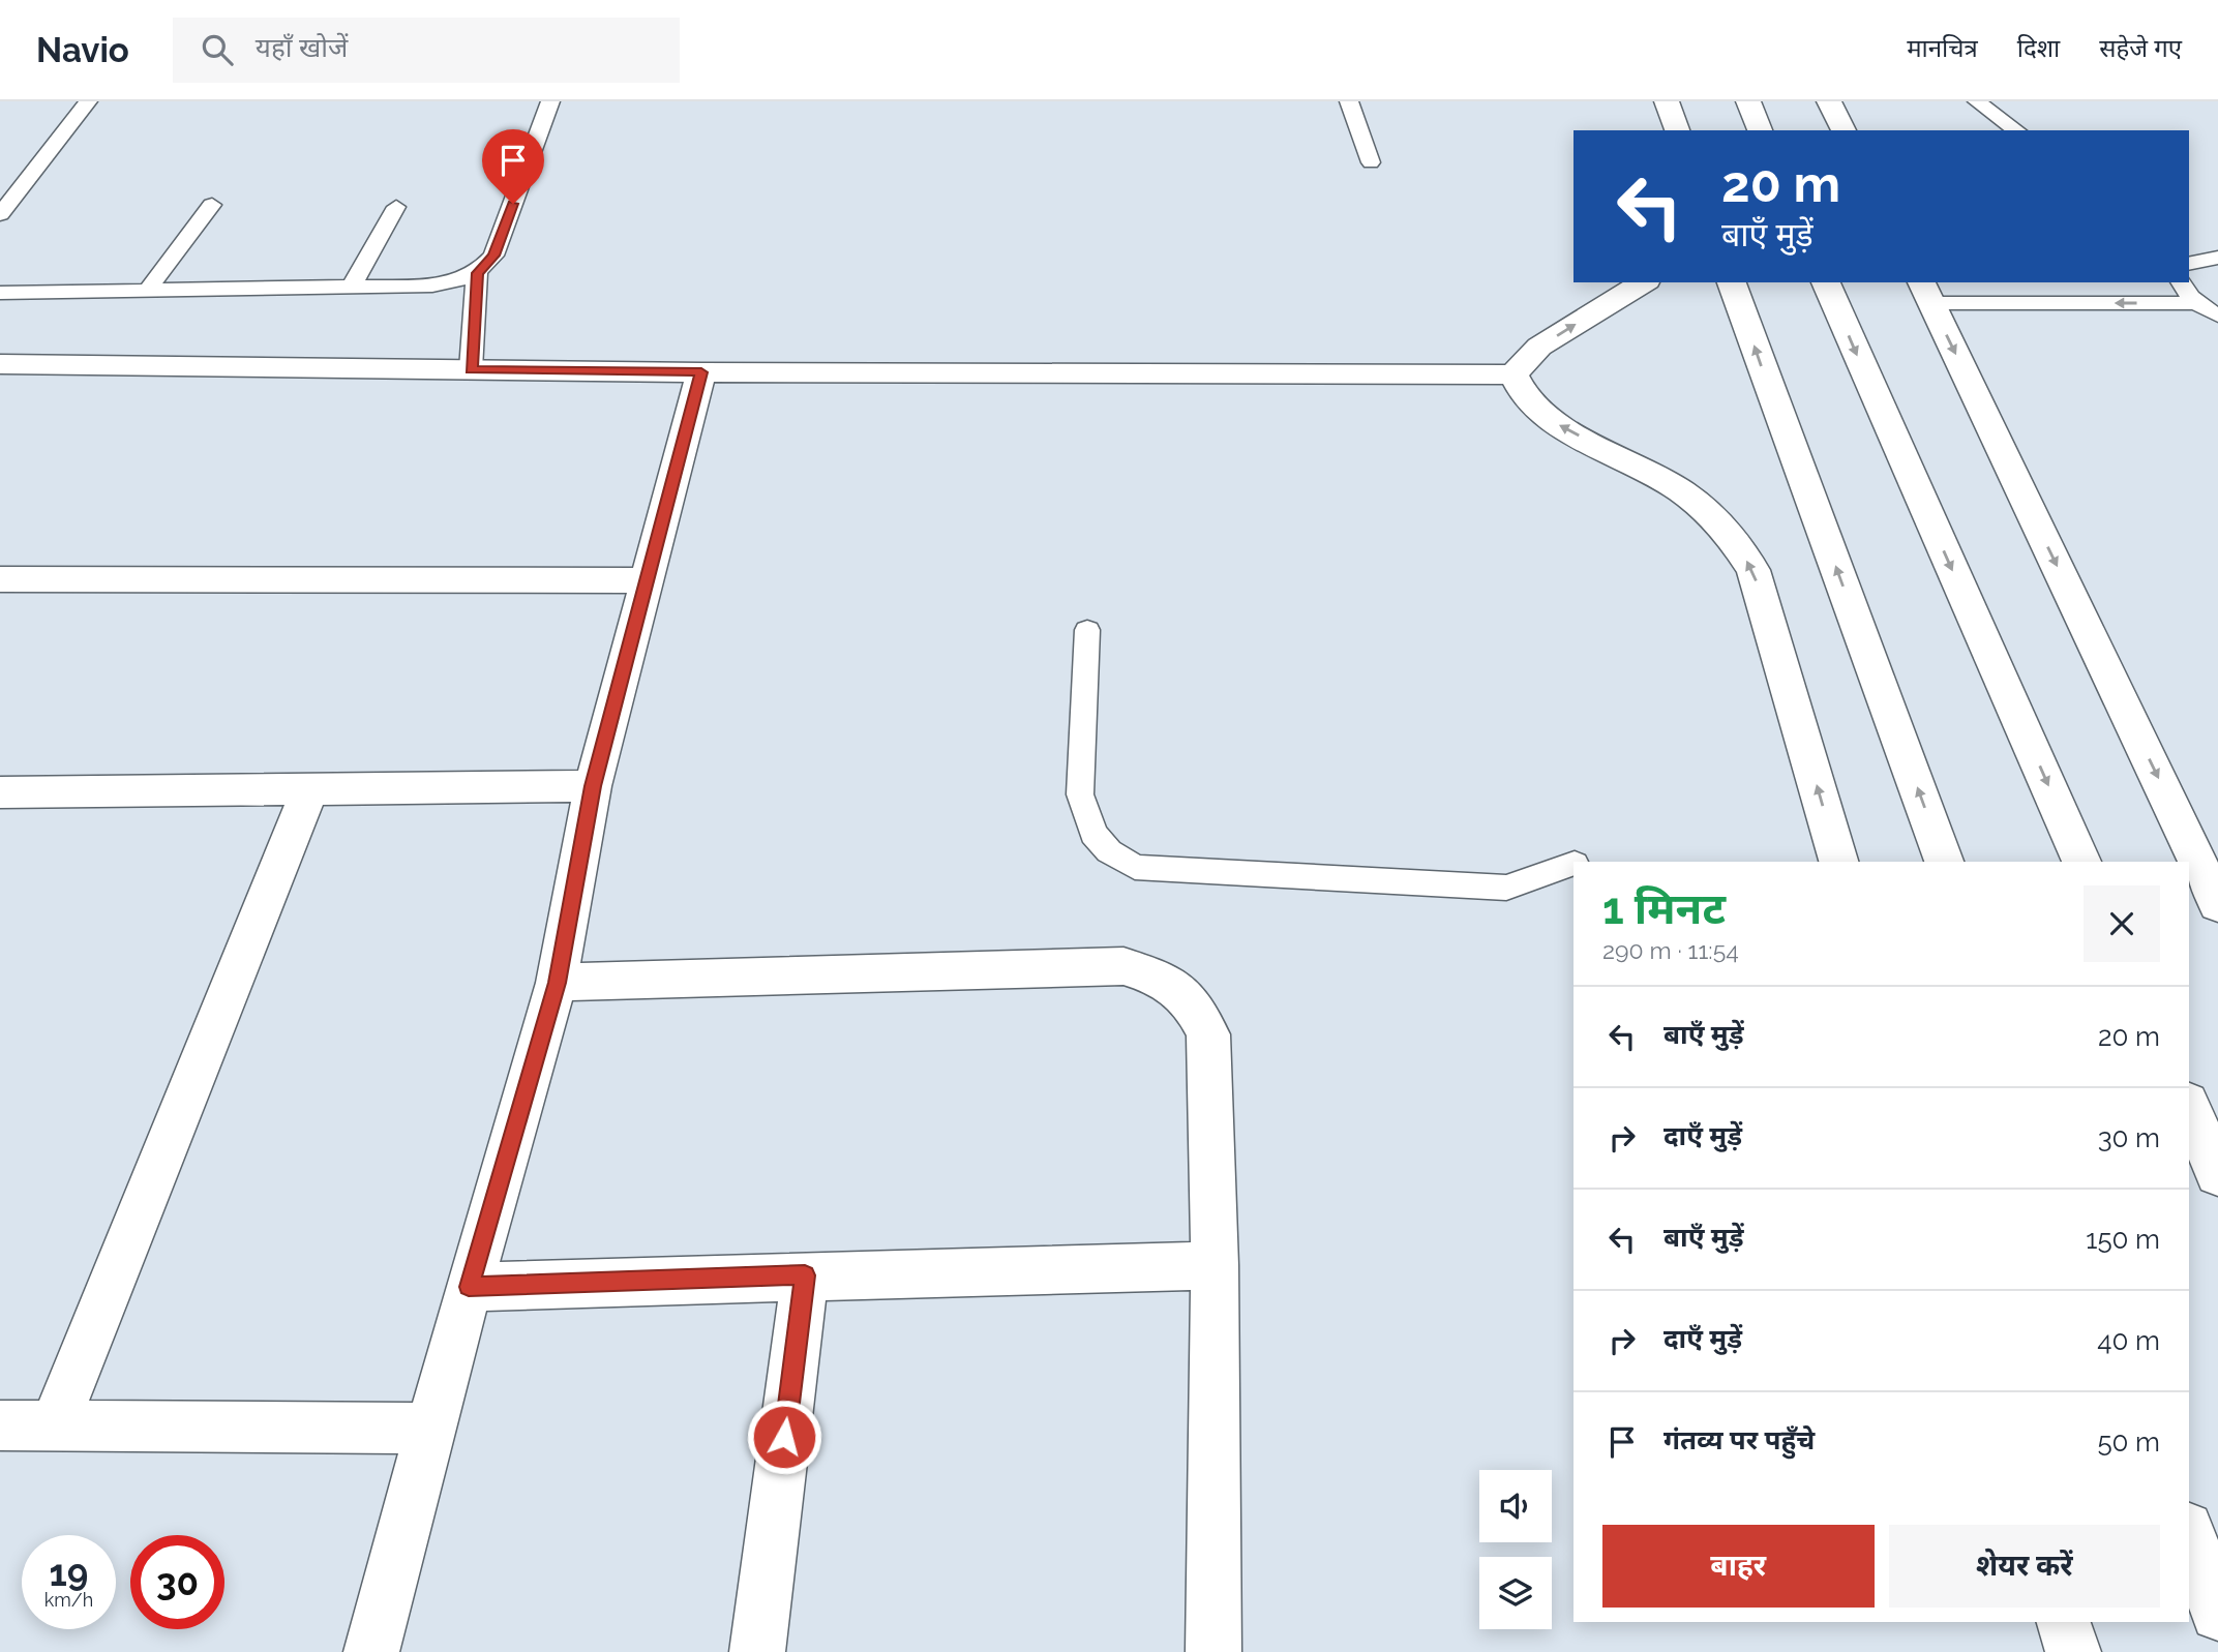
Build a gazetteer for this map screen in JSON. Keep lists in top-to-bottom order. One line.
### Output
{"page":{"header":"Navio","search":"यहाँ खोजें","nav":["मानचित्र","दिशा","सहेजे गए"],"turn":["20 m","बाएँ मुड़ें"],"heading":["1 मिनट","290 m · 11:54"],"list":[{"name":"बाएँ मुड़ें","value":"20 m"},{"name":"दाएँ मुड़ें","value":"30 m"},{"name":"बाएँ मुड़ें","value":"150 m"},{"name":"दाएँ मुड़ें","value":"40 m"},{"name":"गंतव्य पर पहुँचे","value":"50 m"}],"buttons":["बाहर","शेयर करें"],"speed":"19 km/h","limit":"30"}}
